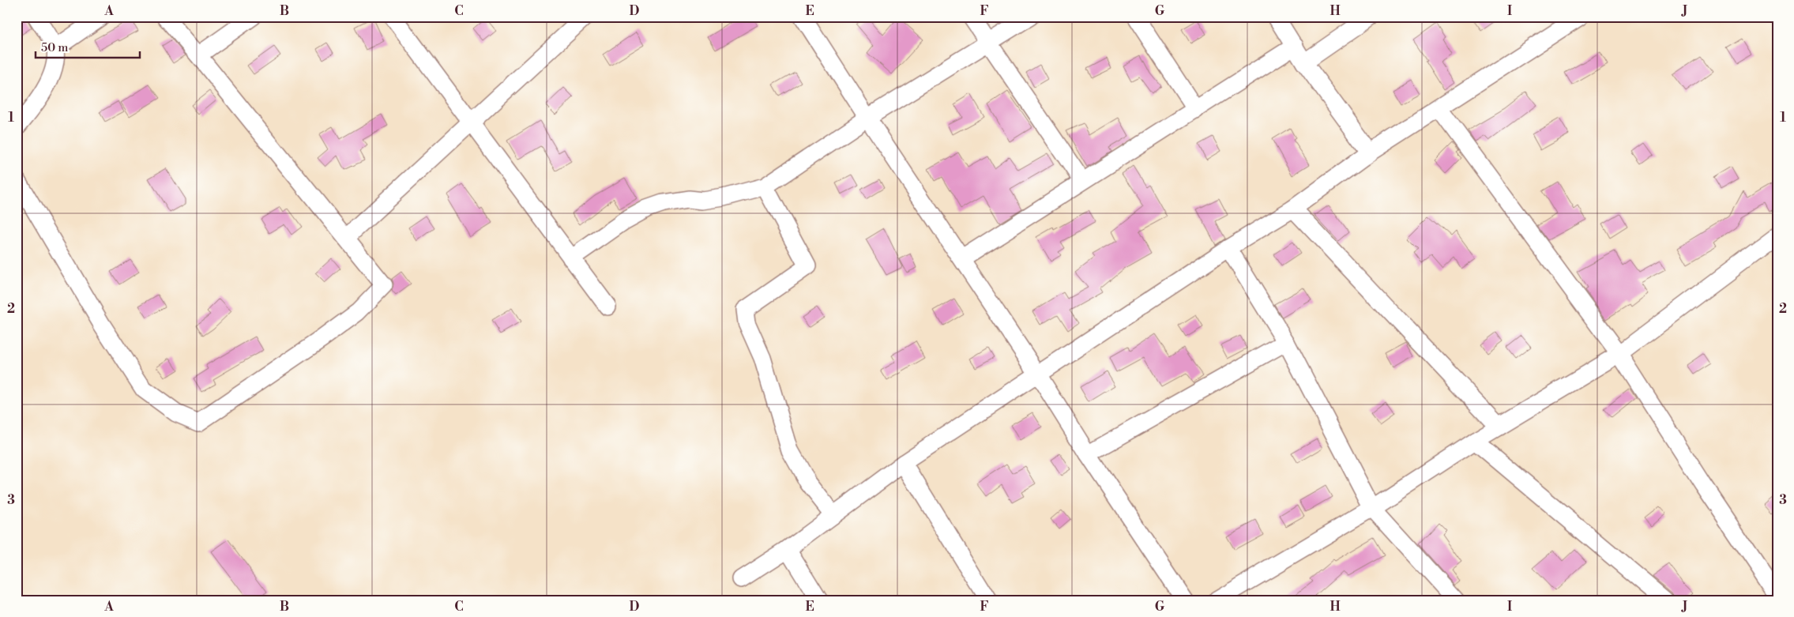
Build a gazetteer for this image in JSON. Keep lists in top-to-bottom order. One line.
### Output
{"scale_bar":"50 m","grid":{"columns":["A","B","C","D","E","F","G","H","I","J"],"rows":["1","2","3"]}}
